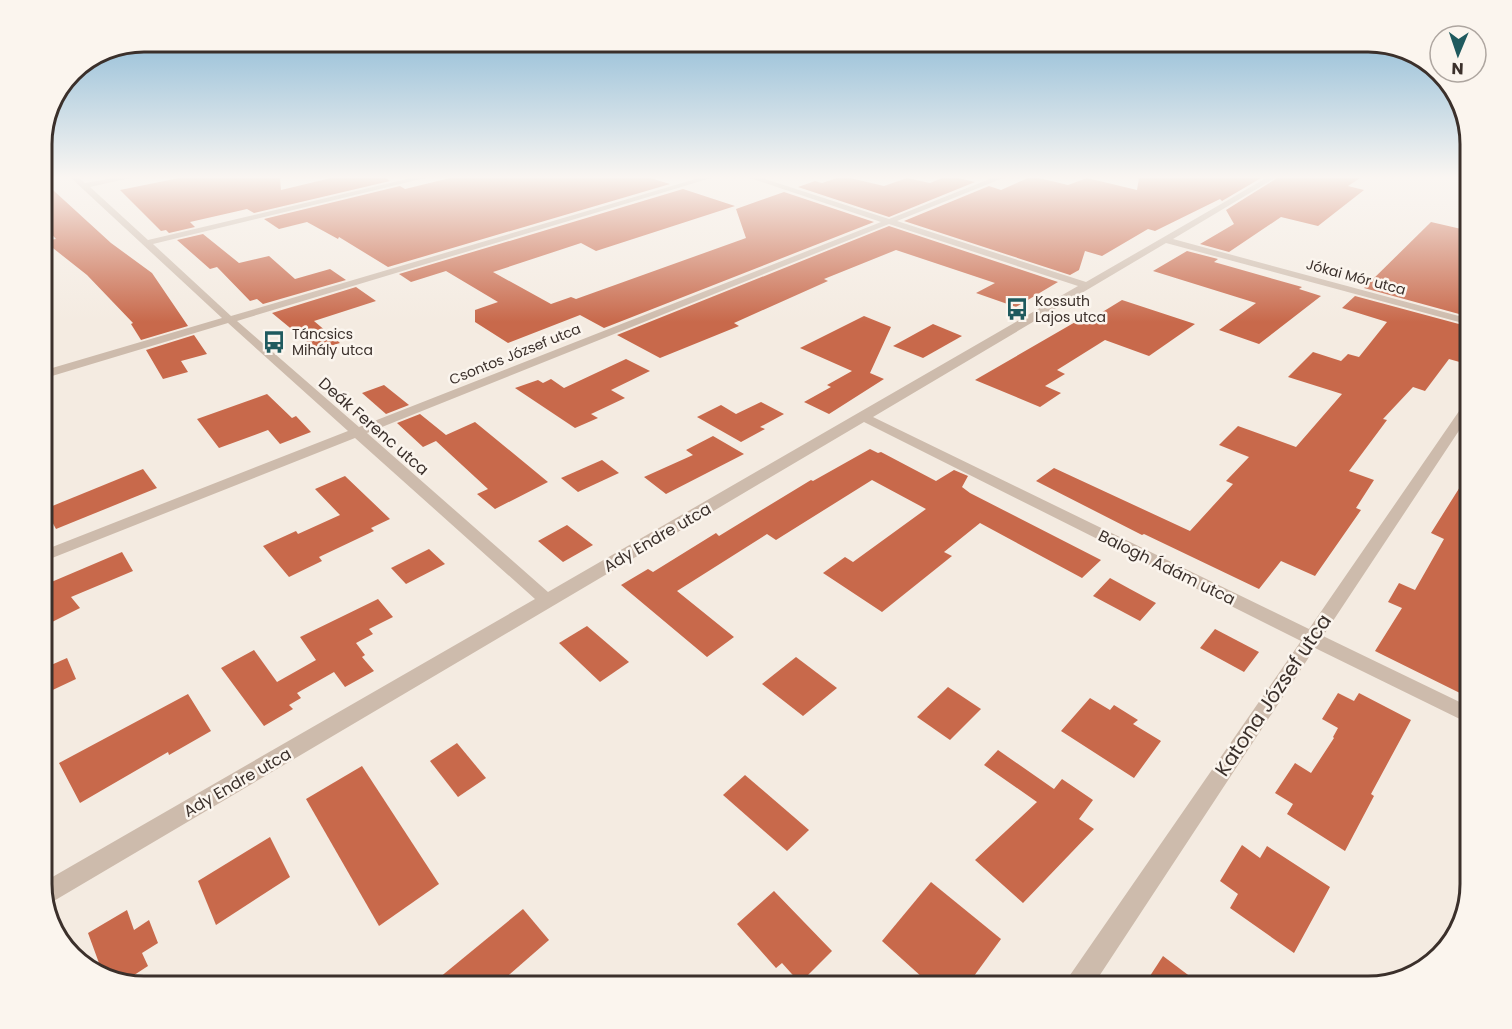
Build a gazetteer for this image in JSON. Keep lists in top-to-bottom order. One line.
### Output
{"streets":{"street":["Jókai Mór utca","Csontos József utca","Deák Ferenc utca","Ady Endre utca","Balogh Ádám utca","Katona József utca"]},"crossings":[["Jókai Mór utca","Ady Endre utca"],["Csontos József utca","Deák Ferenc utca"],["Deák Ferenc utca","Ady Endre utca"],["Ady Endre utca","Balogh Ádám utca"],["Balogh Ádám utca","Katona József utca"]],"places":{"bus stop":["Kossuth Lajos utca","Táncsics Mihály utca"]},"north":"bottom"}
